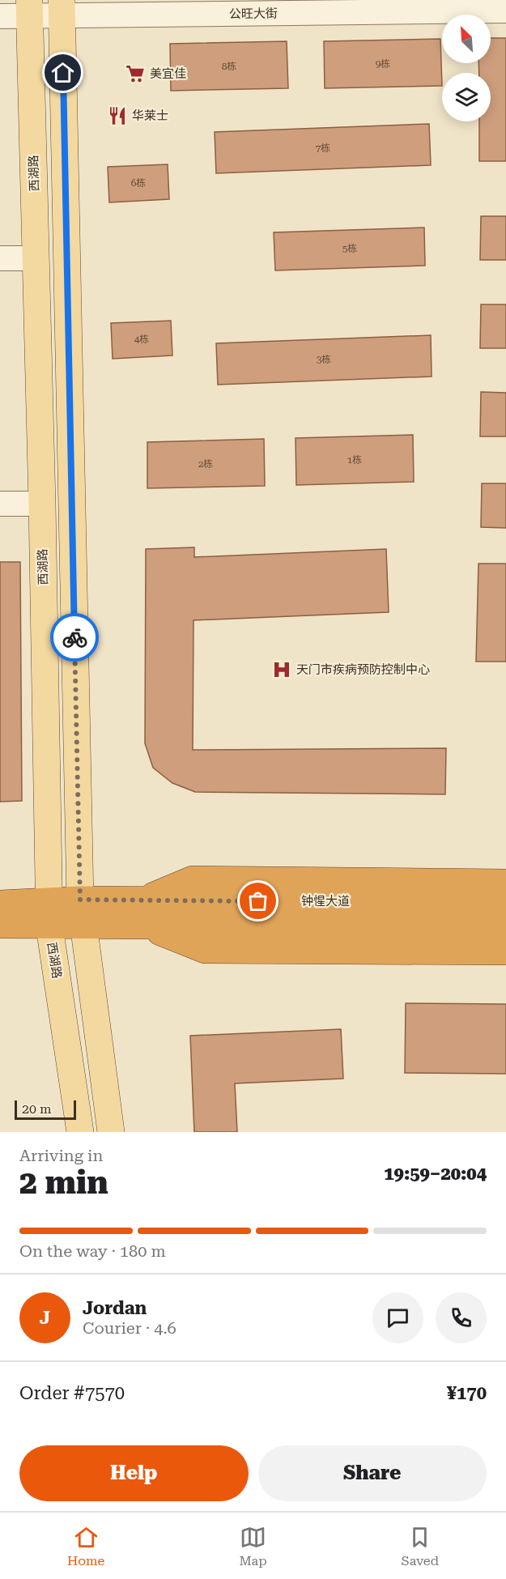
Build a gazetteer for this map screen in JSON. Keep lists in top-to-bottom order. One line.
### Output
{"streets":{"highway":["钟惺大道"],"main road":["西湖路"],"street":["公旺大街"]},"crossings":[["公旺大街","西湖路"],["西湖路","钟惺大道"]],"places":{"supermarket":["美宜佳"],"restaurant":["华莱士"],"hospital":["天门市疾病预防控制中心"]},"house_numbers":["9栋","8栋","7栋","6栋","5栋","4栋","3栋","1栋","2栋"],"scale_bar":"20 m","north":"top left","page":{"scale":"20 m","heading":["2 min","Arriving in","19:59–20:04"],"panel":["Jordan","Courier · 4.6","Order #7570","¥170"],"bar":"On the way · 180 m","round":"J","buttons":["Help","Share"],"tabs":["Home","Map","Saved"]}}
